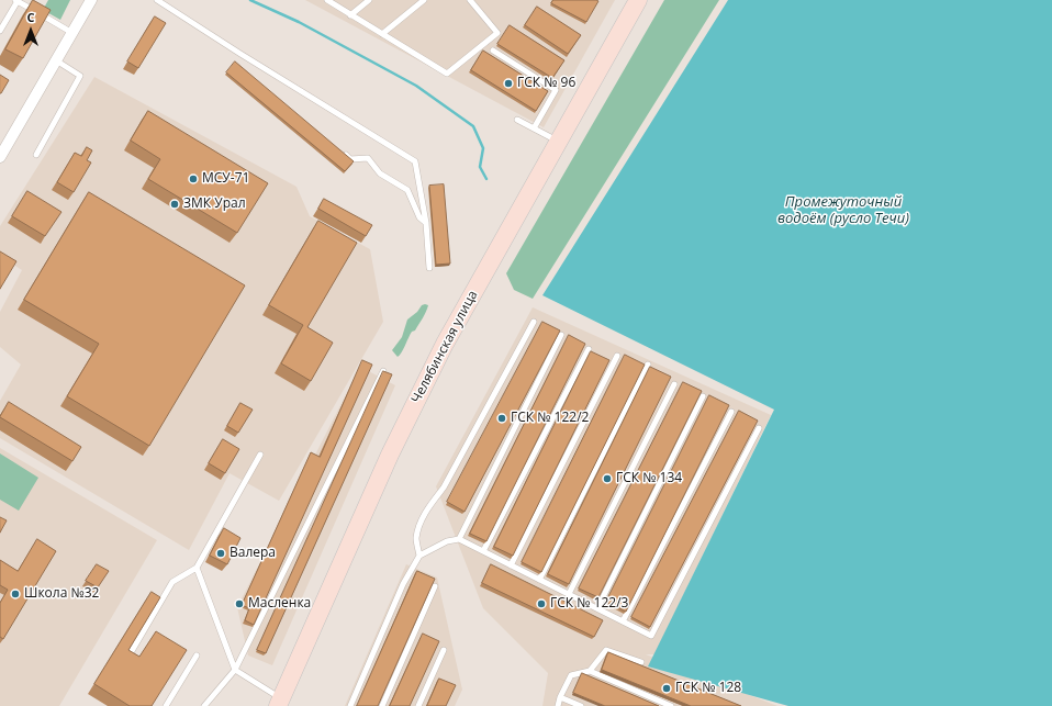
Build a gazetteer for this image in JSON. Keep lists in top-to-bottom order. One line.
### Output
{"streets":{"main road":["Челябинская улица"]},"water":["Промежуточный водоём (русло Течи)"],"places":["ГСК № 96","МСУ-71","ЗМК Урал","ГСК № 122/2","ГСК № 134","Валера","Школа №32","Масленка","ГСК № 122/3","ГСК № 128"],"north":"top"}
